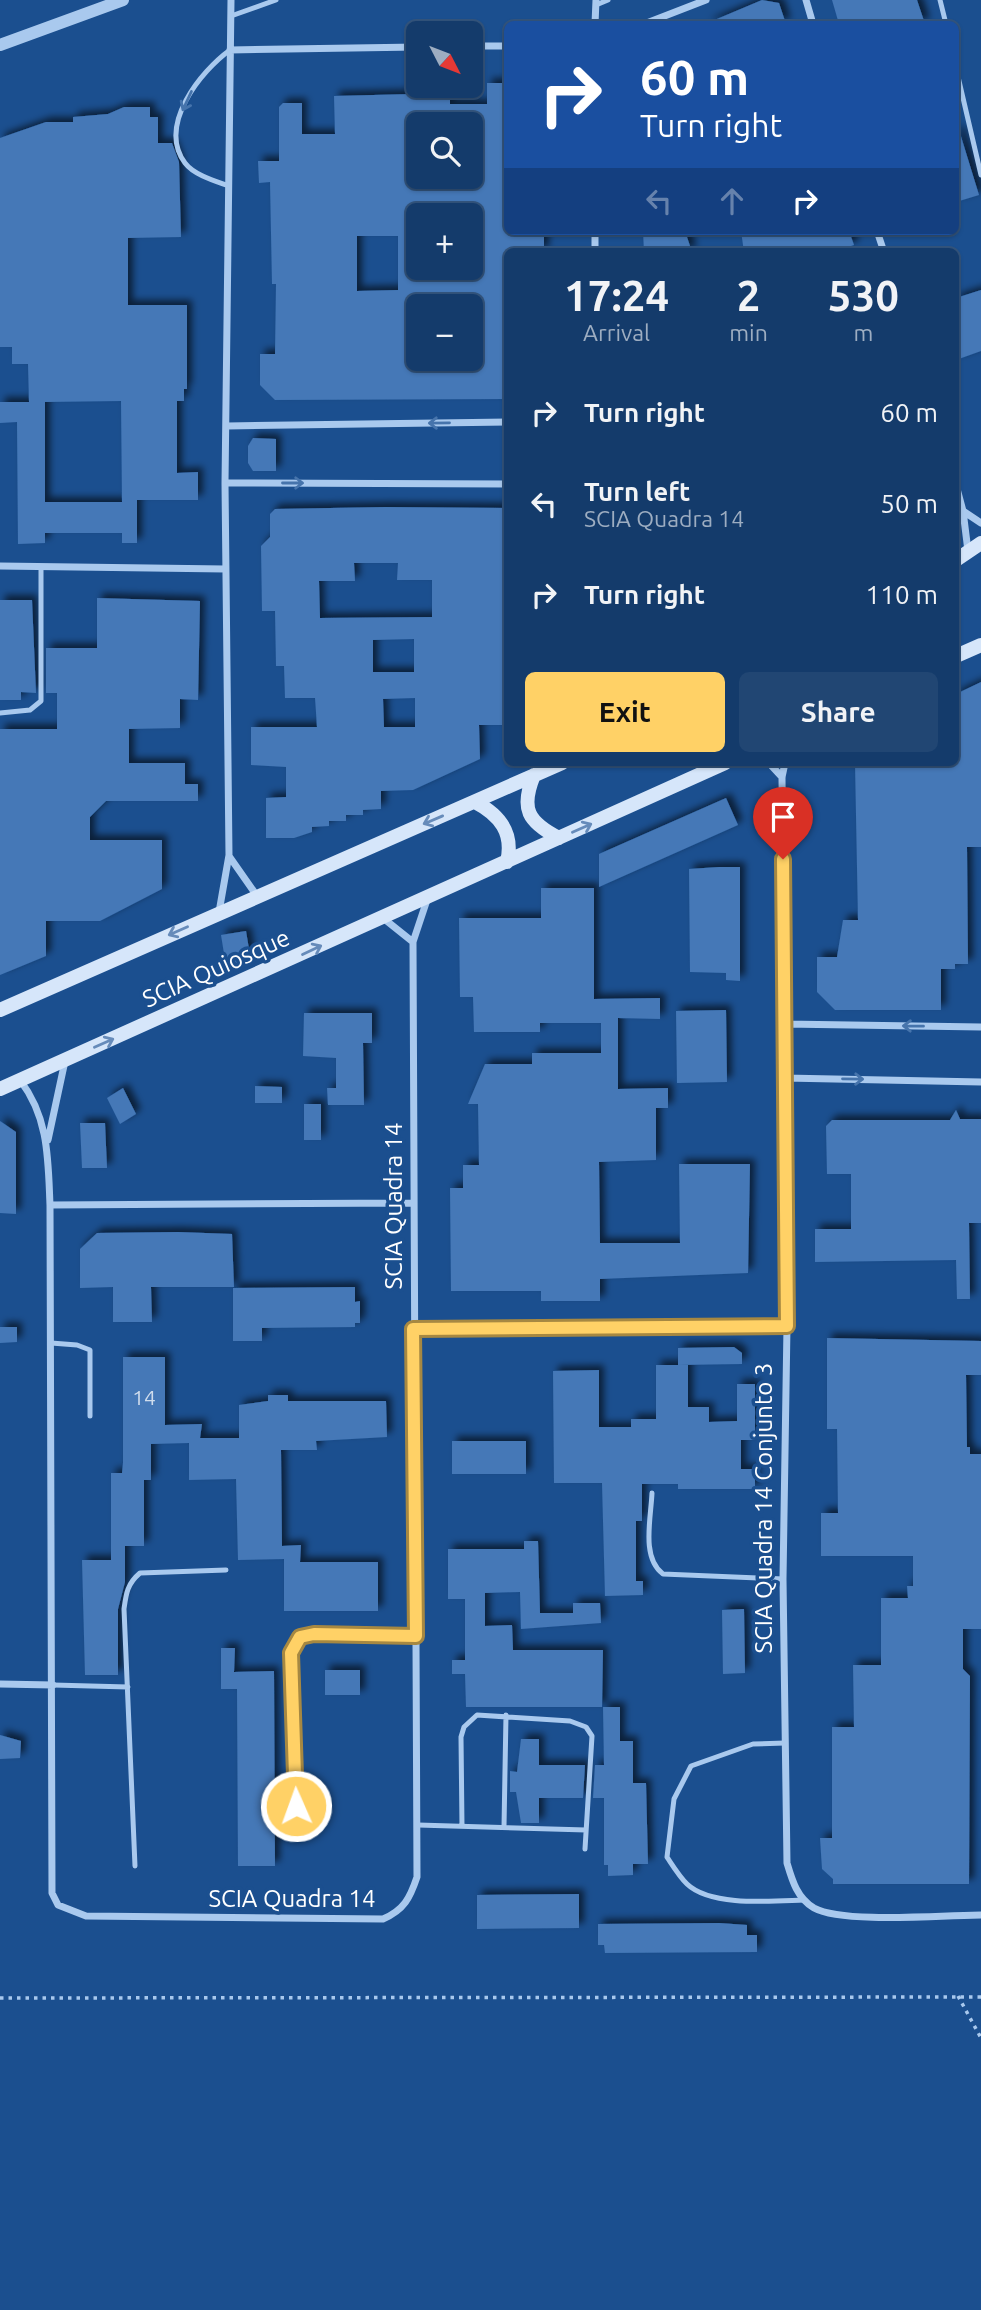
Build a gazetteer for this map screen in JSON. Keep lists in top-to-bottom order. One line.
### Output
{"streets":{"main road":["SCIA Quiosque"],"street":["SCIA Quadra 14","SCIA Quadra 14 Conjunto 3"]},"crossings":[["SCIA Quiosque","SCIA Quadra 14"]],"house_numbers":["14"],"north":"bottom right","page":{"map_buttons":["+","−"],"turn":["60 m","Turn right"],"eta":["17:24","Arrival","2","min","530","m"],"list":[{"name":"Turn right","value":"60 m"},{"name":"Turn left","note":"SCIA Quadra 14","value":"50 m"},{"name":"Turn right","value":"110 m"}],"buttons":["Exit","Share"]}}
